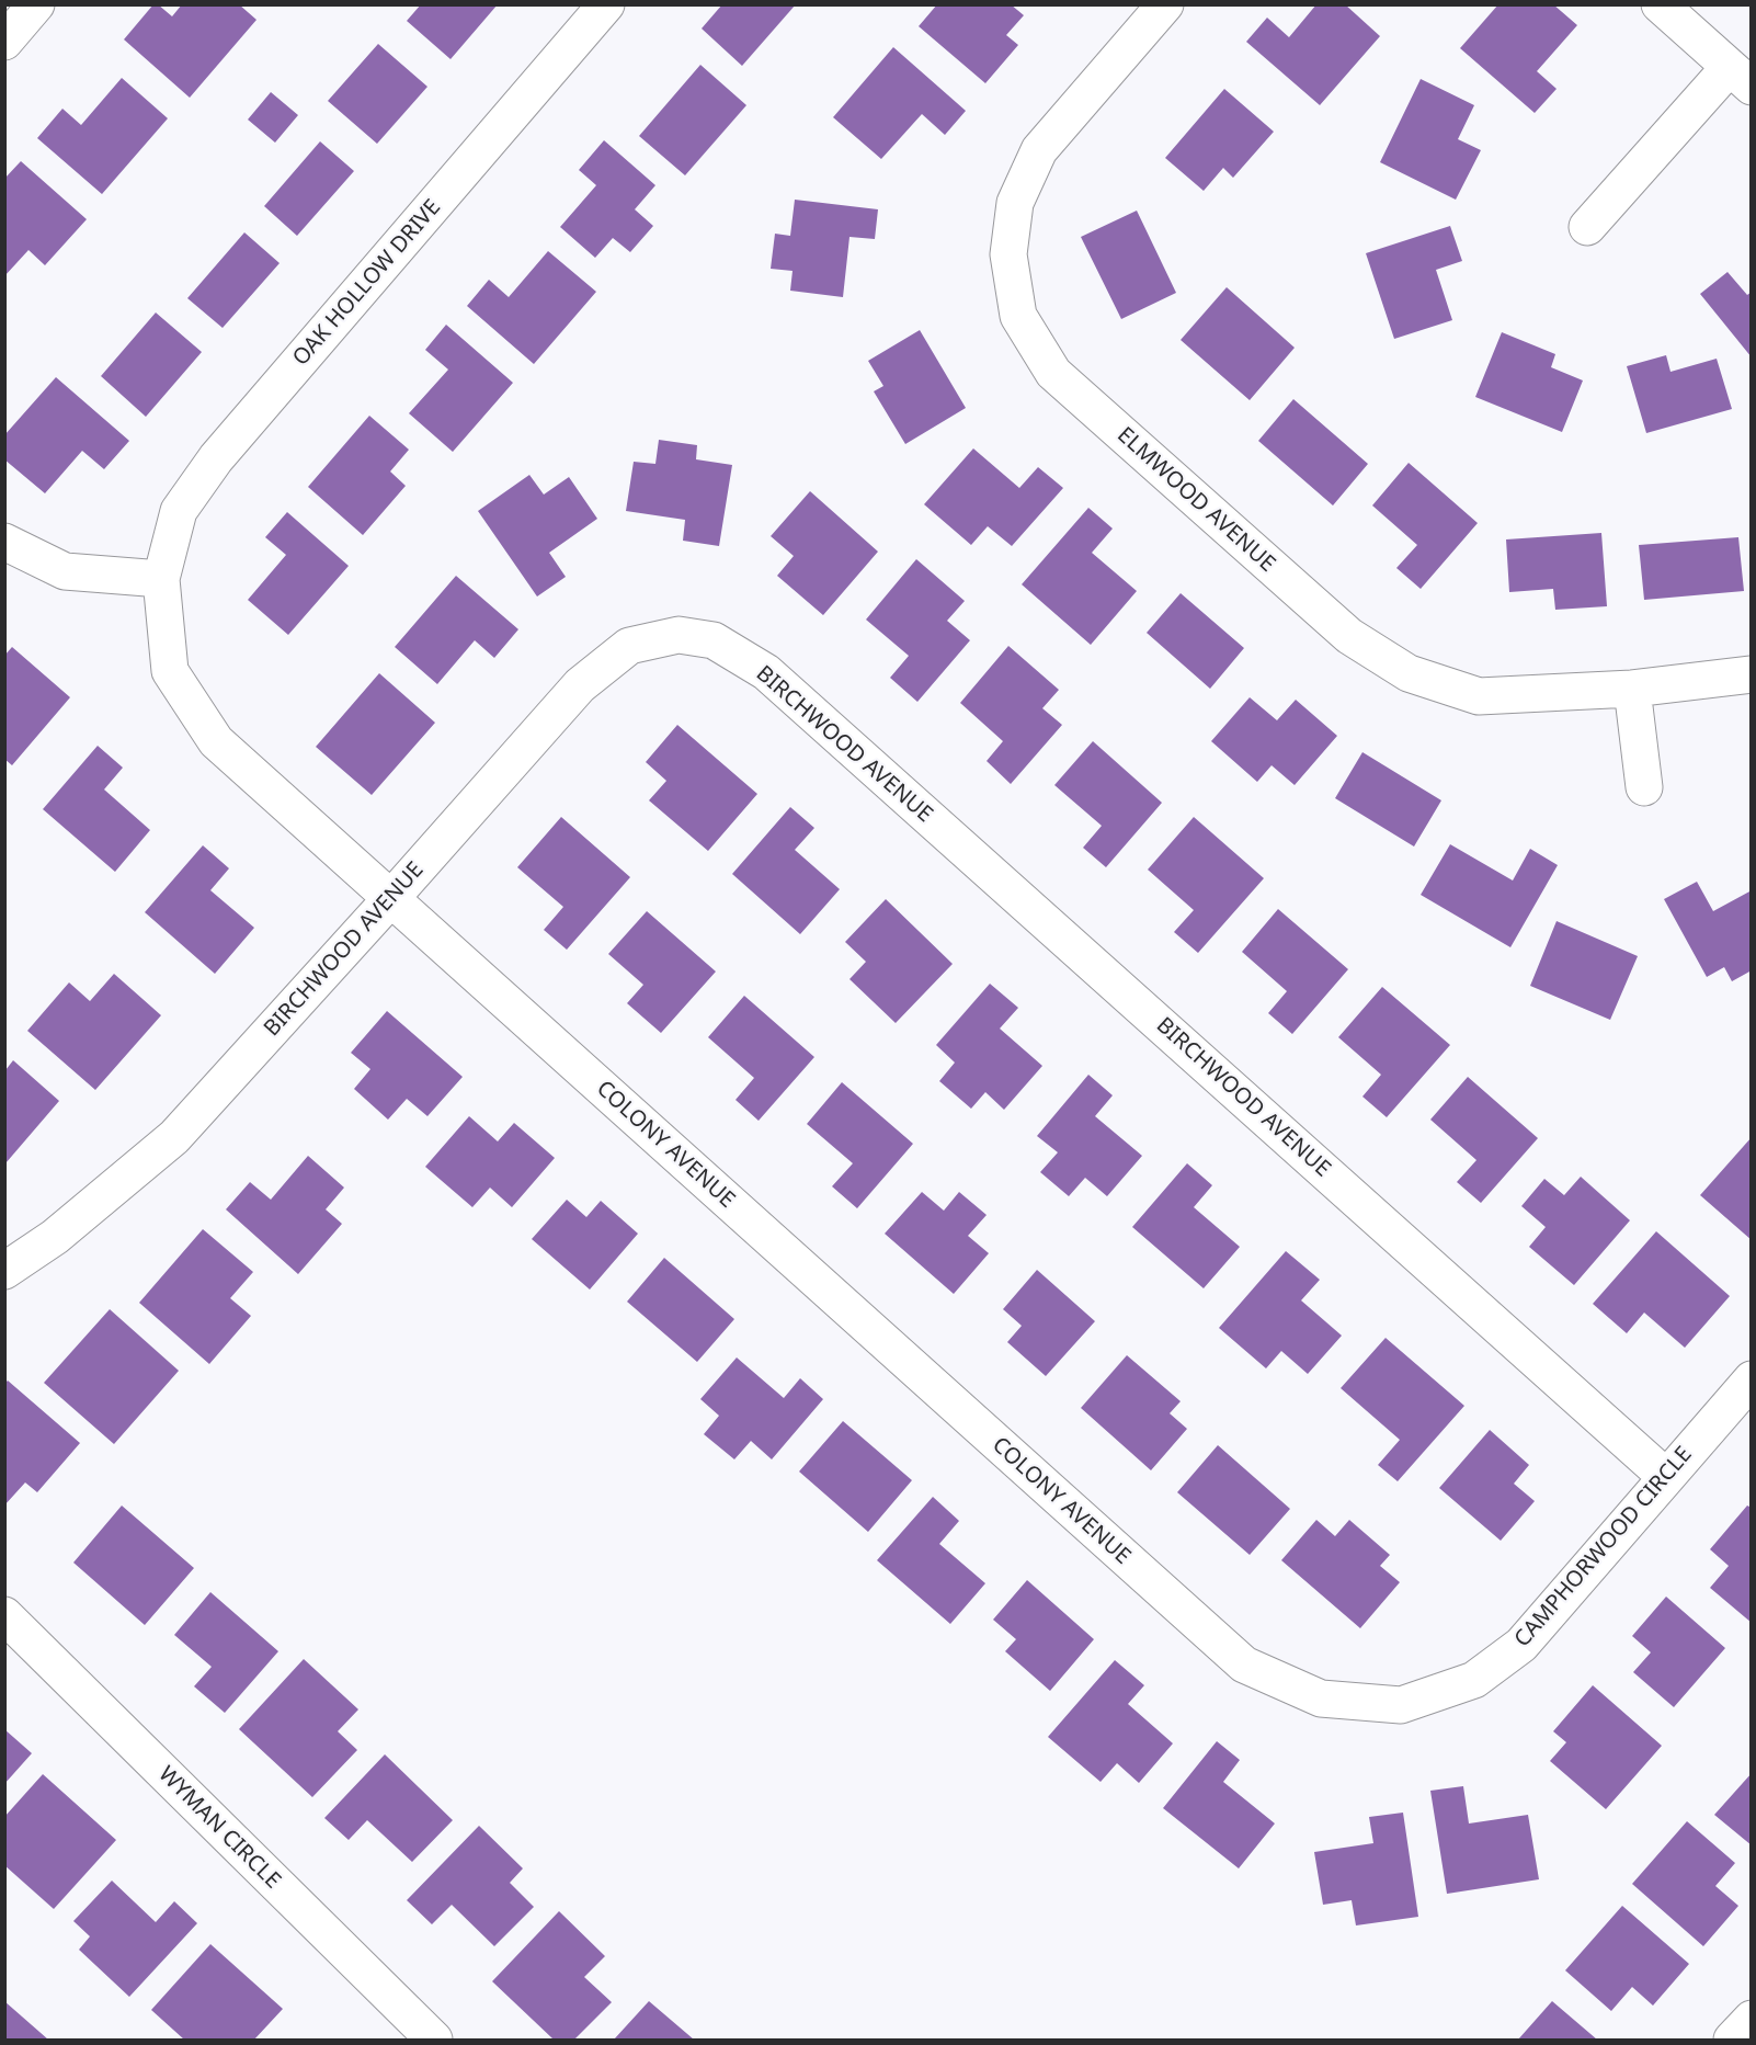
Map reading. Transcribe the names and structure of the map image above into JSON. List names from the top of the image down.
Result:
{
  "streets": {
    "street": [
      "OAK HOLLOW DRIVE",
      "ELMWOOD AVENUE",
      "BIRCHWOOD AVENUE",
      "COLONY AVENUE",
      "CAMPHORWOOD CIRCLE",
      "WYMAN CIRCLE"
    ]
  },
  "crossings": [
    ["OAK HOLLOW DRIVE", "COLONY AVENUE"],
    ["BIRCHWOOD AVENUE", "COLONY AVENUE"],
    ["BIRCHWOOD AVENUE", "CAMPHORWOOD CIRCLE"],
    ["COLONY AVENUE", "CAMPHORWOOD CIRCLE"]
  ]
}
